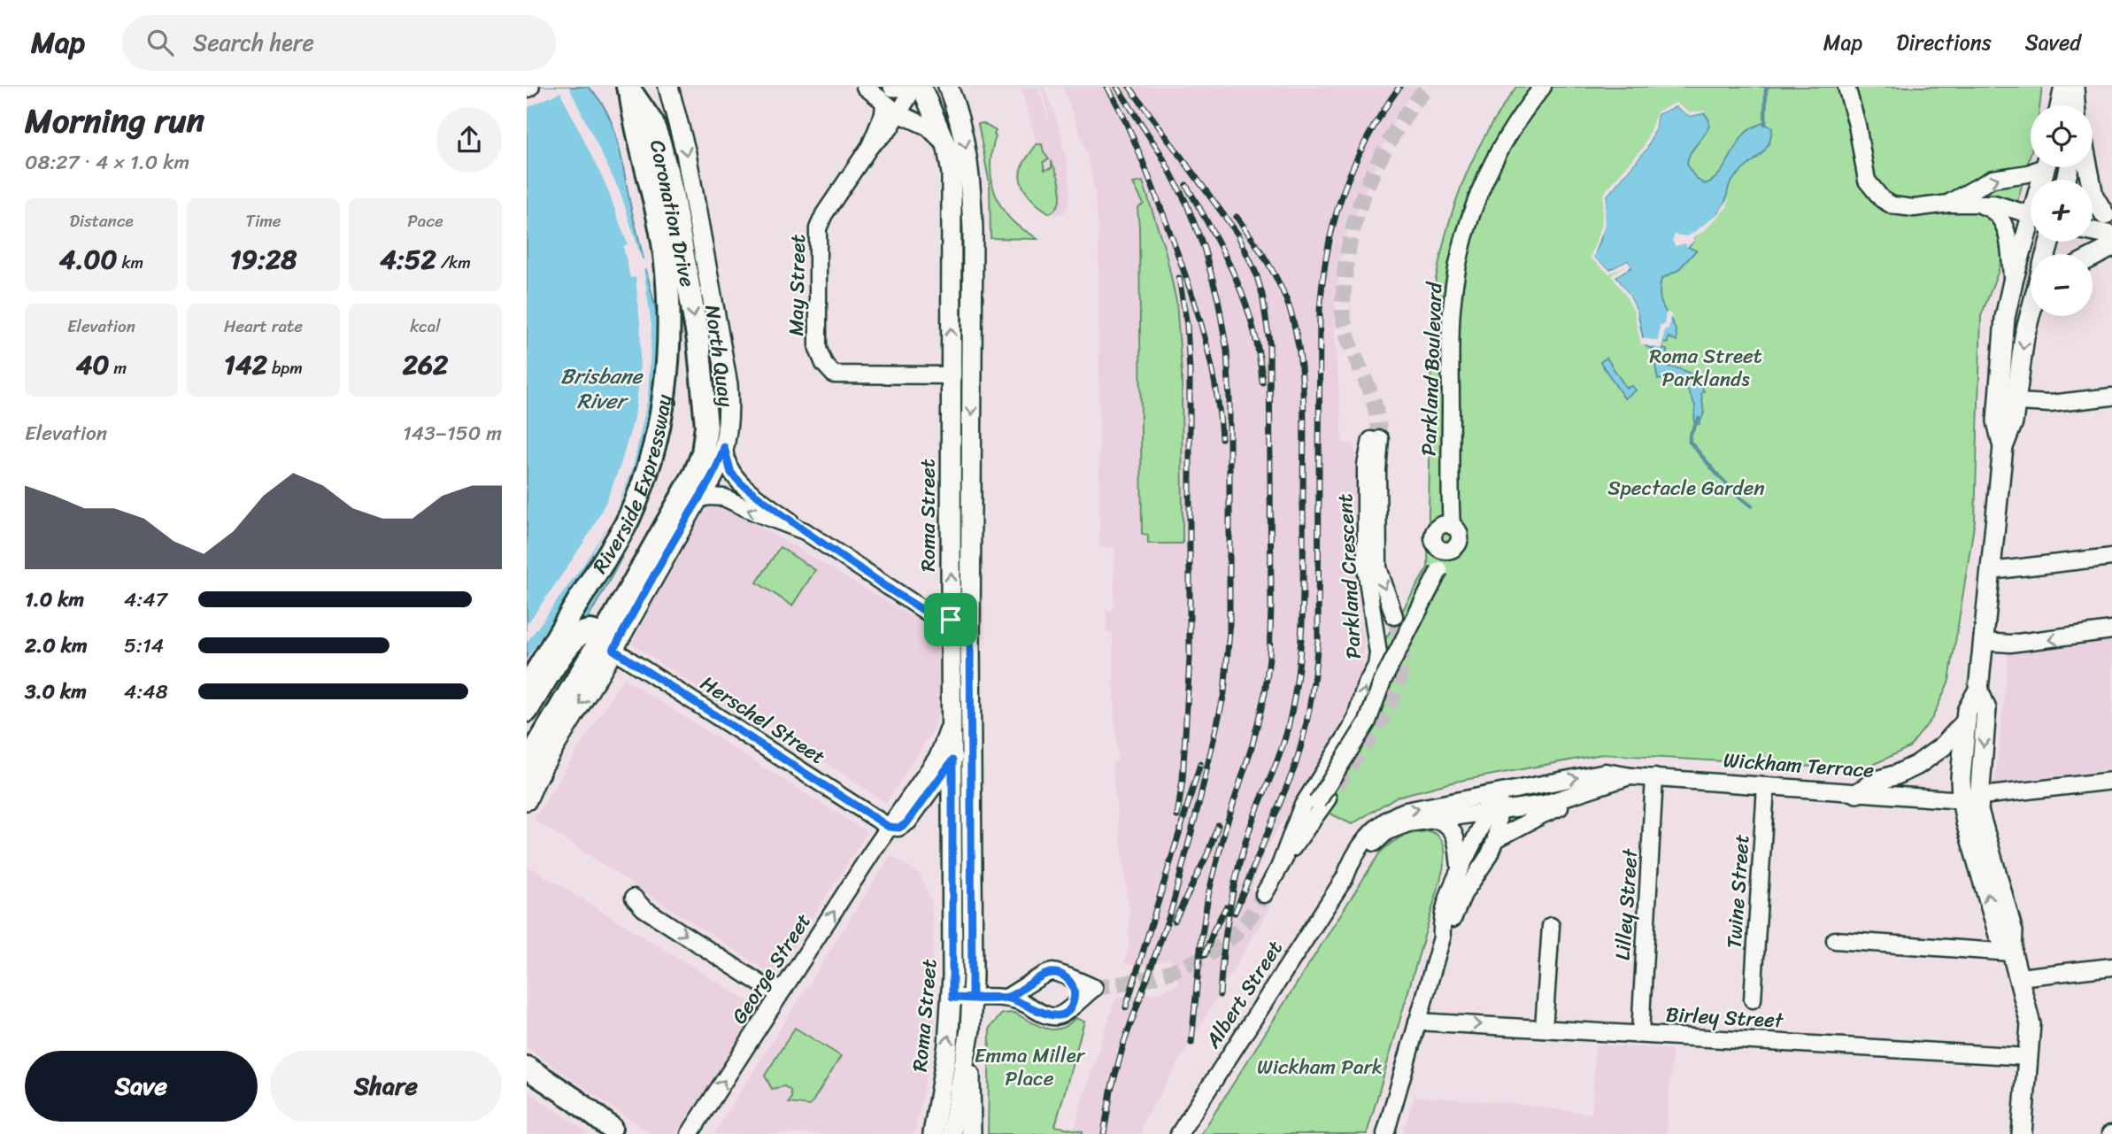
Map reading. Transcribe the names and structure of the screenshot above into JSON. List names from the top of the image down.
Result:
{
  "streets": {
    "highway": ["Coronation Drive", "North Quay", "Riverside Expressway"],
    "main road": ["Roma Street"],
    "street": [
      "May Street",
      "Parkland Boulevard",
      "Parkland Crescent",
      "Herschel Street",
      "Wickham Terrace",
      "Twine Street",
      "Lilley Street",
      "George Street",
      "Albert Street",
      "Birley Street"
    ]
  },
  "crossings": [
    ["Coronation Drive", "North Quay"],
    ["Coronation Drive", "Riverside Expressway"],
    ["May Street", "Roma Street"],
    ["North Quay", "Herschel Street"],
    ["Parkland Boulevard", "Parkland Crescent"],
    ["Roma Street", "George Street"],
    ["Herschel Street", "George Street"],
    ["Wickham Terrace", "Twine Street"],
    ["Wickham Terrace", "Lilley Street"],
    ["Wickham Terrace", "Albert Street"],
    ["Lilley Street", "Birley Street"]
  ],
  "one_way": ["North Quay", "George Street"],
  "water": ["Brisbane River"],
  "parks": [
    "Roma Street Parklands",
    "Spectacle Garden",
    "Emma Miller Place",
    "Wickham Park"
  ],
  "page": {
    "header": "Map",
    "search": "Search here",
    "nav": ["Map", "Directions", "Saved"],
    "heading": ["Morning run", "08:27 · 4 × 1.0 km"],
    "map_buttons": ["+", "−"],
    "stats": [
      ["Distance", "4.00 km"],
      ["Time", "19:28"],
      ["Pace", "4:52 /km"],
      ["Elevation", "40 m"],
      ["Heart rate", "142 bpm"],
      ["kcal", "262"]
    ],
    "chart": ["Elevation", "143–150 m"],
    "list": [
      {
        "name": "1.0 km",
        "note": "4:47"
      },
      {
        "name": "2.0 km",
        "note": "5:14"
      },
      {
        "name": "3.0 km",
        "note": "4:48"
      }
    ],
    "buttons": ["Save", "Share"]
  }
}
